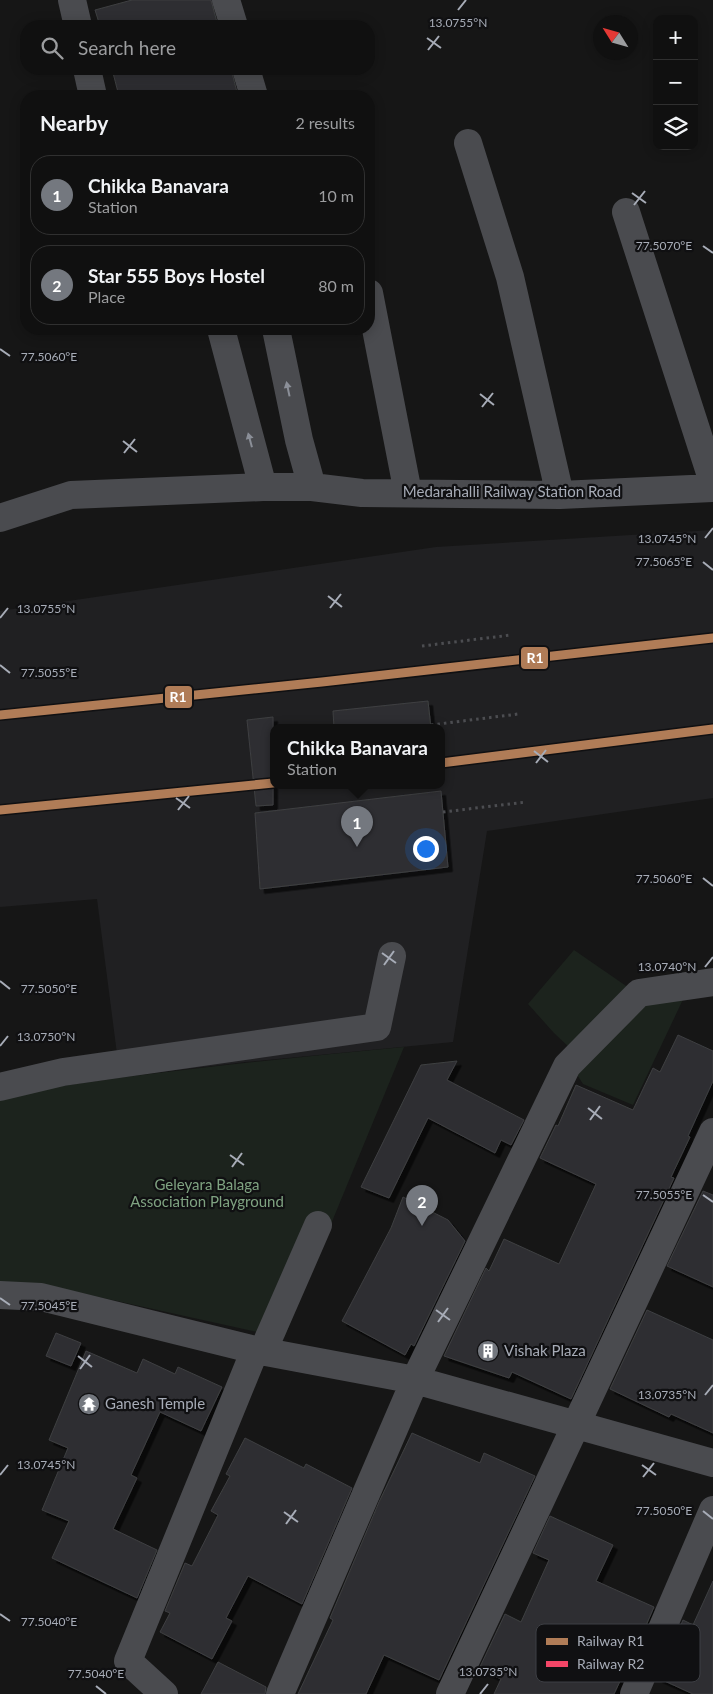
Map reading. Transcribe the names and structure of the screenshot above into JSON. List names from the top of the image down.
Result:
{
  "streets": {
    "street": ["Medarahalli Railway Station Road"]
  },
  "parks": ["Geleyara Balaga Association Playground"],
  "places": {
    "building": ["Vishak Plaza"],
    "temple": ["Ganesh Temple"]
  },
  "lines": ["rail line R1"],
  "legend": ["Railway R1", "Railway R2"],
  "north": "top left",
  "page": {
    "map_buttons": ["+", "−"],
    "search": "Search here",
    "heading": ["Nearby", "2 results"],
    "list": [
      {
        "mark": "1",
        "name": "Chikka Banavara",
        "note": "Station",
        "value": "10 m"
      },
      {
        "mark": "2",
        "name": "Star 555 Boys Hostel",
        "note": "Place",
        "value": "80 m"
      }
    ],
    "popup": ["Chikka Banavara", "Station"],
    "pins": ["1", "2"]
  },
  "coordinates": [
    "13.0755°N",
    "77.5070°E",
    "77.5060°E",
    "13.0745°N",
    "77.5065°E",
    "77.5055°E",
    "13.0740°N",
    "77.5050°E",
    "13.0750°N",
    "77.5045°E",
    "13.0735°N",
    "77.5040°E"
  ]
}
